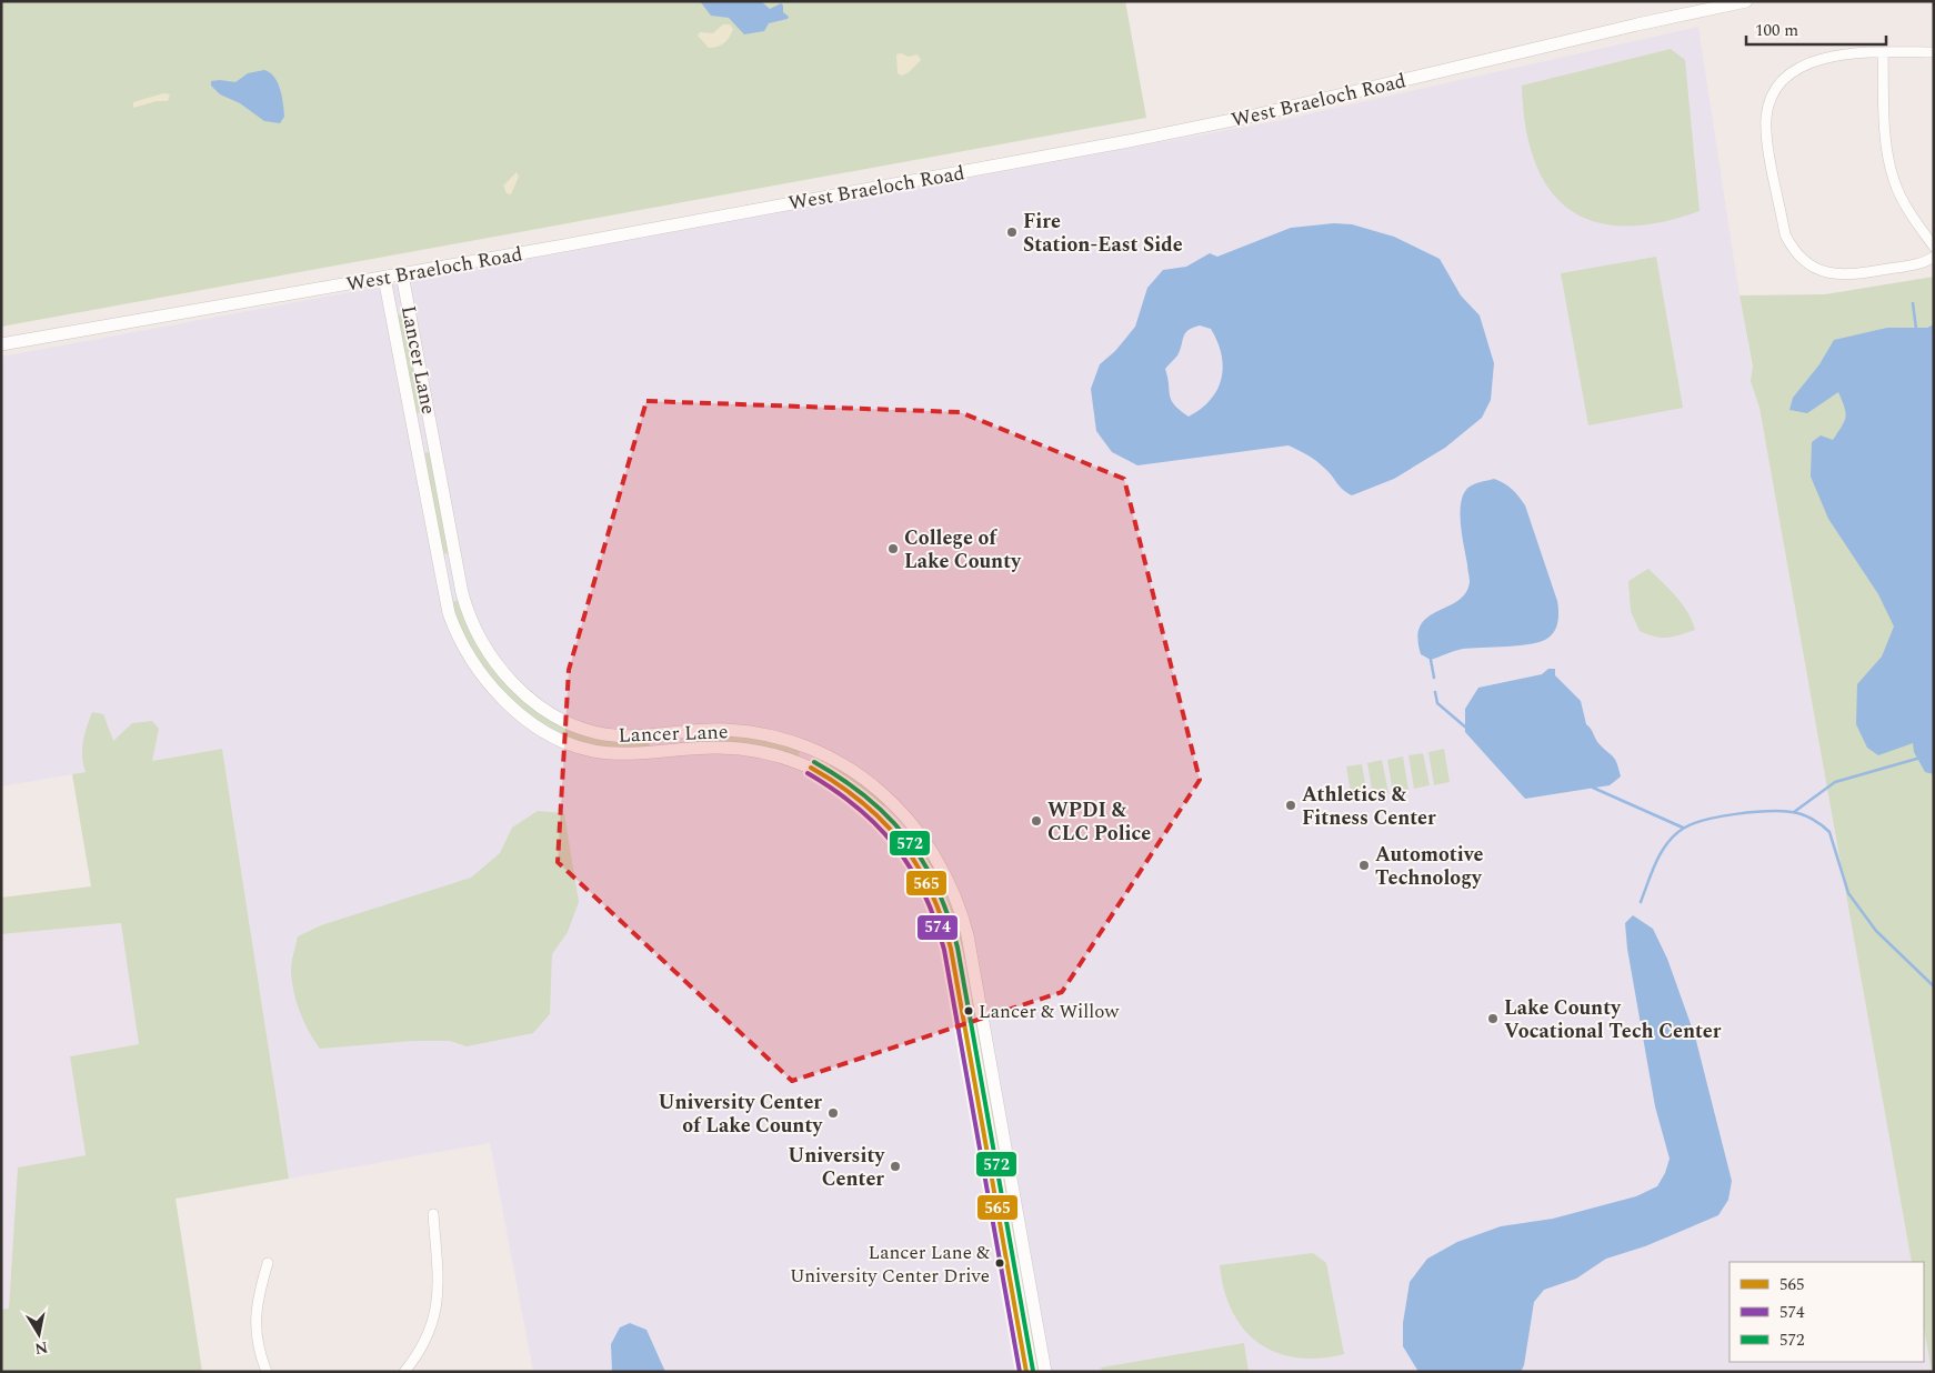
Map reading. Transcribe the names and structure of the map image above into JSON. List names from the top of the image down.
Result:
{
  "streets": {
    "street": ["West Braeloch Road", "Lancer Lane"]
  },
  "crossings": [
    ["West Braeloch Road", "Lancer Lane"]
  ],
  "places": [
    "Fire Station-East Side",
    "College of Lake County",
    "Athletics & Fitness Center",
    "WPDI & CLC Police",
    "Automotive Technology",
    "Lancer & Willow",
    "Lake County Vocational Tech Center",
    "University Center of Lake County",
    "University Center",
    "Lancer Lane & University Center Drive"
  ],
  "lines": ["transit line 572", "transit line 565", "transit line 574"],
  "legend": ["565", "574", "572"],
  "scale_bar": "100 m",
  "north": "bottom"
}
